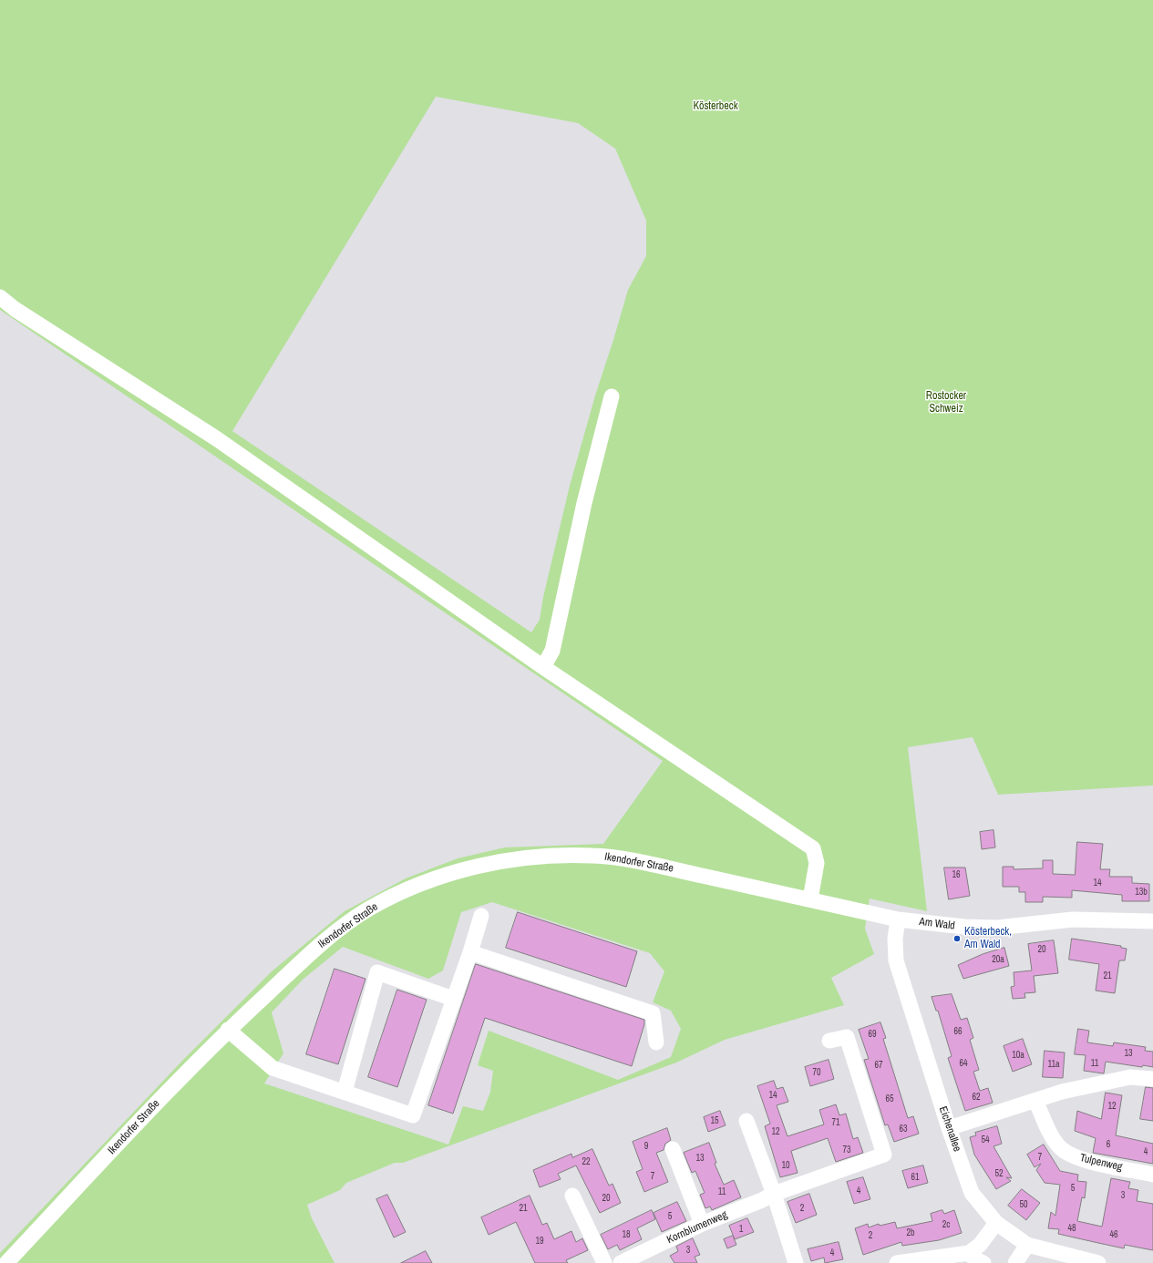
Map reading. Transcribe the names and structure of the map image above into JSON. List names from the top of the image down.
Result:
{
  "streets": {
    "street": [
      "Ikendorfer Straße",
      "Am Wald",
      "Eichenallee",
      "Tulpenweg",
      "Kornblumenweg"
    ]
  },
  "crossings": [
    ["Ikendorfer Straße", "Am Wald"],
    ["Am Wald", "Eichenallee"]
  ],
  "parks": ["Kösterbeck", "Rostocker Schweiz"],
  "places": ["Kösterbeck, Am Wald"],
  "house_numbers": [
    "16",
    "14",
    "13b",
    "20",
    "20a",
    "21",
    "66",
    "69",
    "13",
    "10a",
    "64",
    "11",
    "11a",
    "67",
    "70",
    "14",
    "62",
    "65",
    "12",
    "15",
    "71",
    "63",
    "12",
    "54",
    "6",
    "9",
    "73",
    "4",
    "7",
    "13",
    "22",
    "10",
    "52",
    "7",
    "61",
    "5",
    "4",
    "11",
    "3",
    "20",
    "50",
    "21",
    "2",
    "5",
    "2c",
    "48",
    "1",
    "2b",
    "18",
    "46",
    "2",
    "19",
    "3",
    "4"
  ]
}
